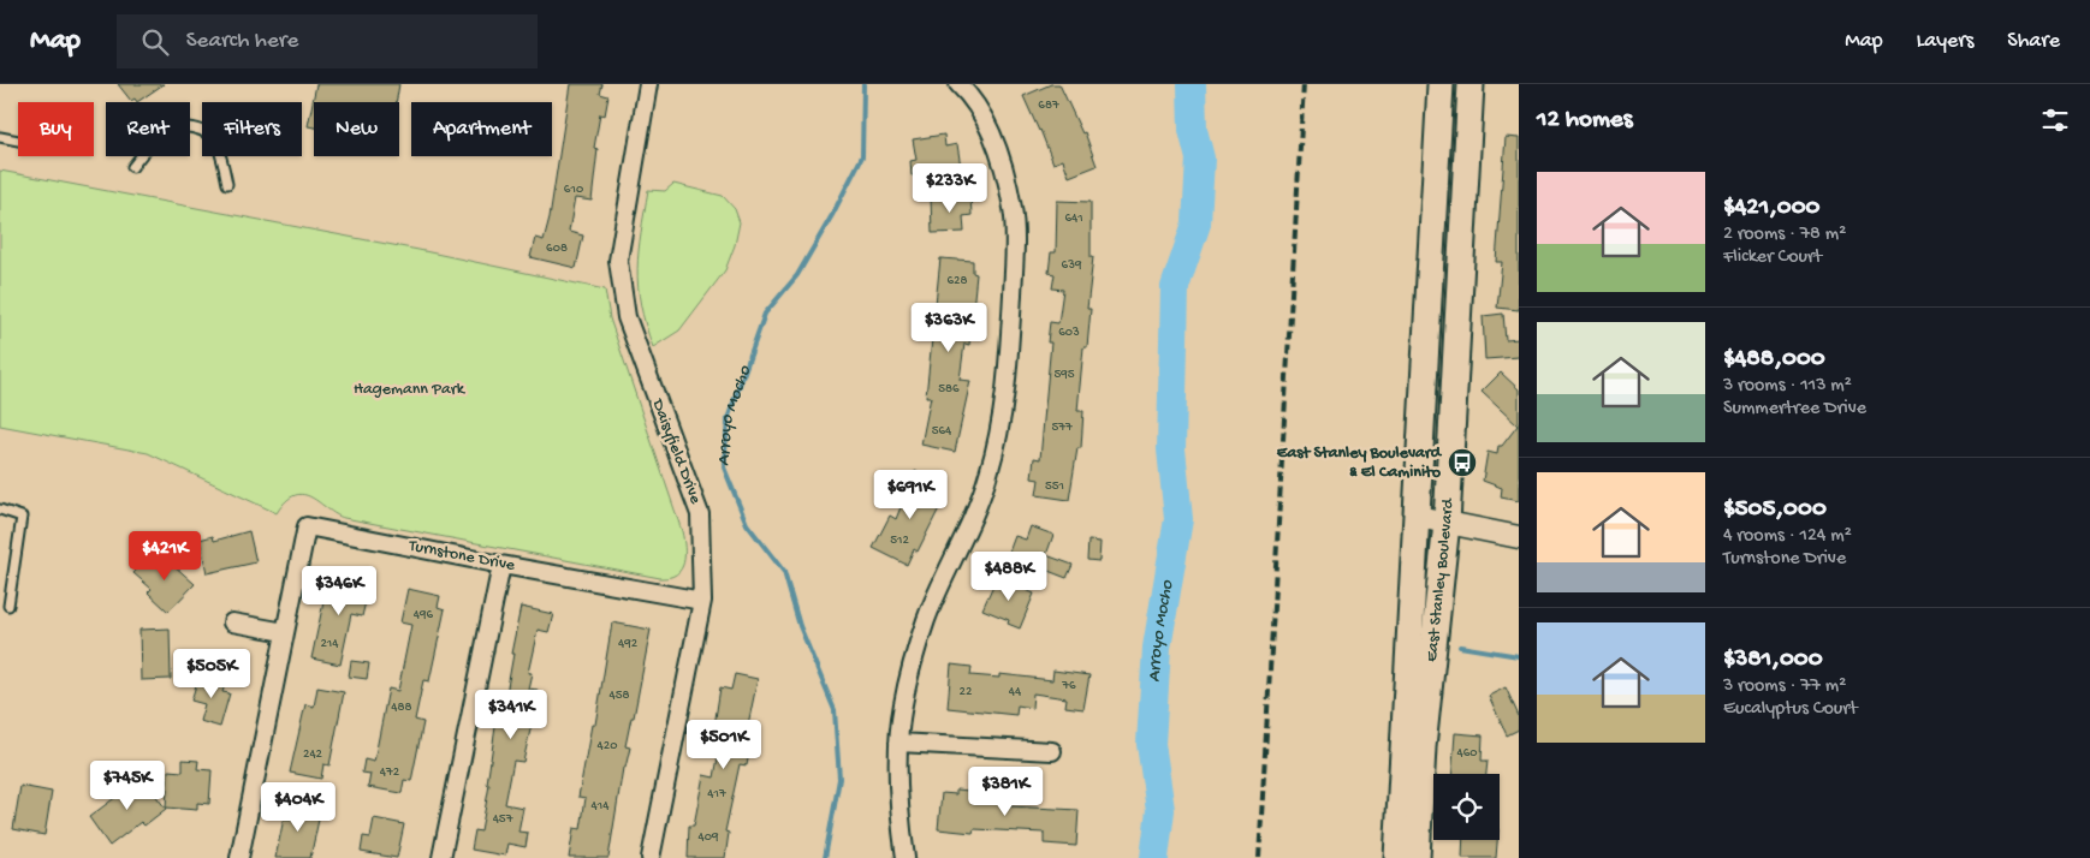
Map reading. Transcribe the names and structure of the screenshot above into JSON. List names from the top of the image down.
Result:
{
  "streets": {
    "main road": ["East Stanley Boulevard"],
    "street": ["Daisyfield Drive", "Turnstone Drive"]
  },
  "crossings": [
    ["Daisyfield Drive", "Turnstone Drive"]
  ],
  "water": ["Arroyo Mocho"],
  "parks": ["Hagemann Park"],
  "places": {
    "bus stop": ["East Stanley Boulevard & El Caminito"]
  },
  "house_numbers": [
    "687",
    "610",
    "641",
    "608",
    "639",
    "628",
    "603",
    "595",
    "586",
    "577",
    "564",
    "551",
    "512",
    "496",
    "214",
    "492",
    "76",
    "22",
    "44",
    "458",
    "488",
    "420",
    "460",
    "242",
    "472",
    "417",
    "414",
    "457",
    "409"
  ],
  "page": {
    "header": "Map",
    "search": "Search here",
    "nav": ["Map", "Layers", "Share"],
    "heading": "12 homes",
    "chip": [
      "Buy",
      "Rent",
      "Filters",
      "New",
      "Apartment"
    ],
    "list": [
      {
        "name": "$421,000",
        "note": "2 rooms · 78 m² · Flicker Court"
      },
      {
        "name": "$488,000",
        "note": "3 rooms · 113 m² · Summertree Drive"
      },
      {
        "name": "$505,000",
        "note": "4 rooms · 124 m² · Turnstone Drive"
      },
      {
        "name": "$381,000",
        "note": "3 rooms · 77 m² · Eucalyptus Court"
      }
    ],
    "price": [
      "$233K",
      "$363K",
      "$691K",
      "$421K",
      "$488K",
      "$346K",
      "$505K",
      "$341K",
      "$501K",
      "$745K",
      "$381K",
      "$404K"
    ]
  }
}
